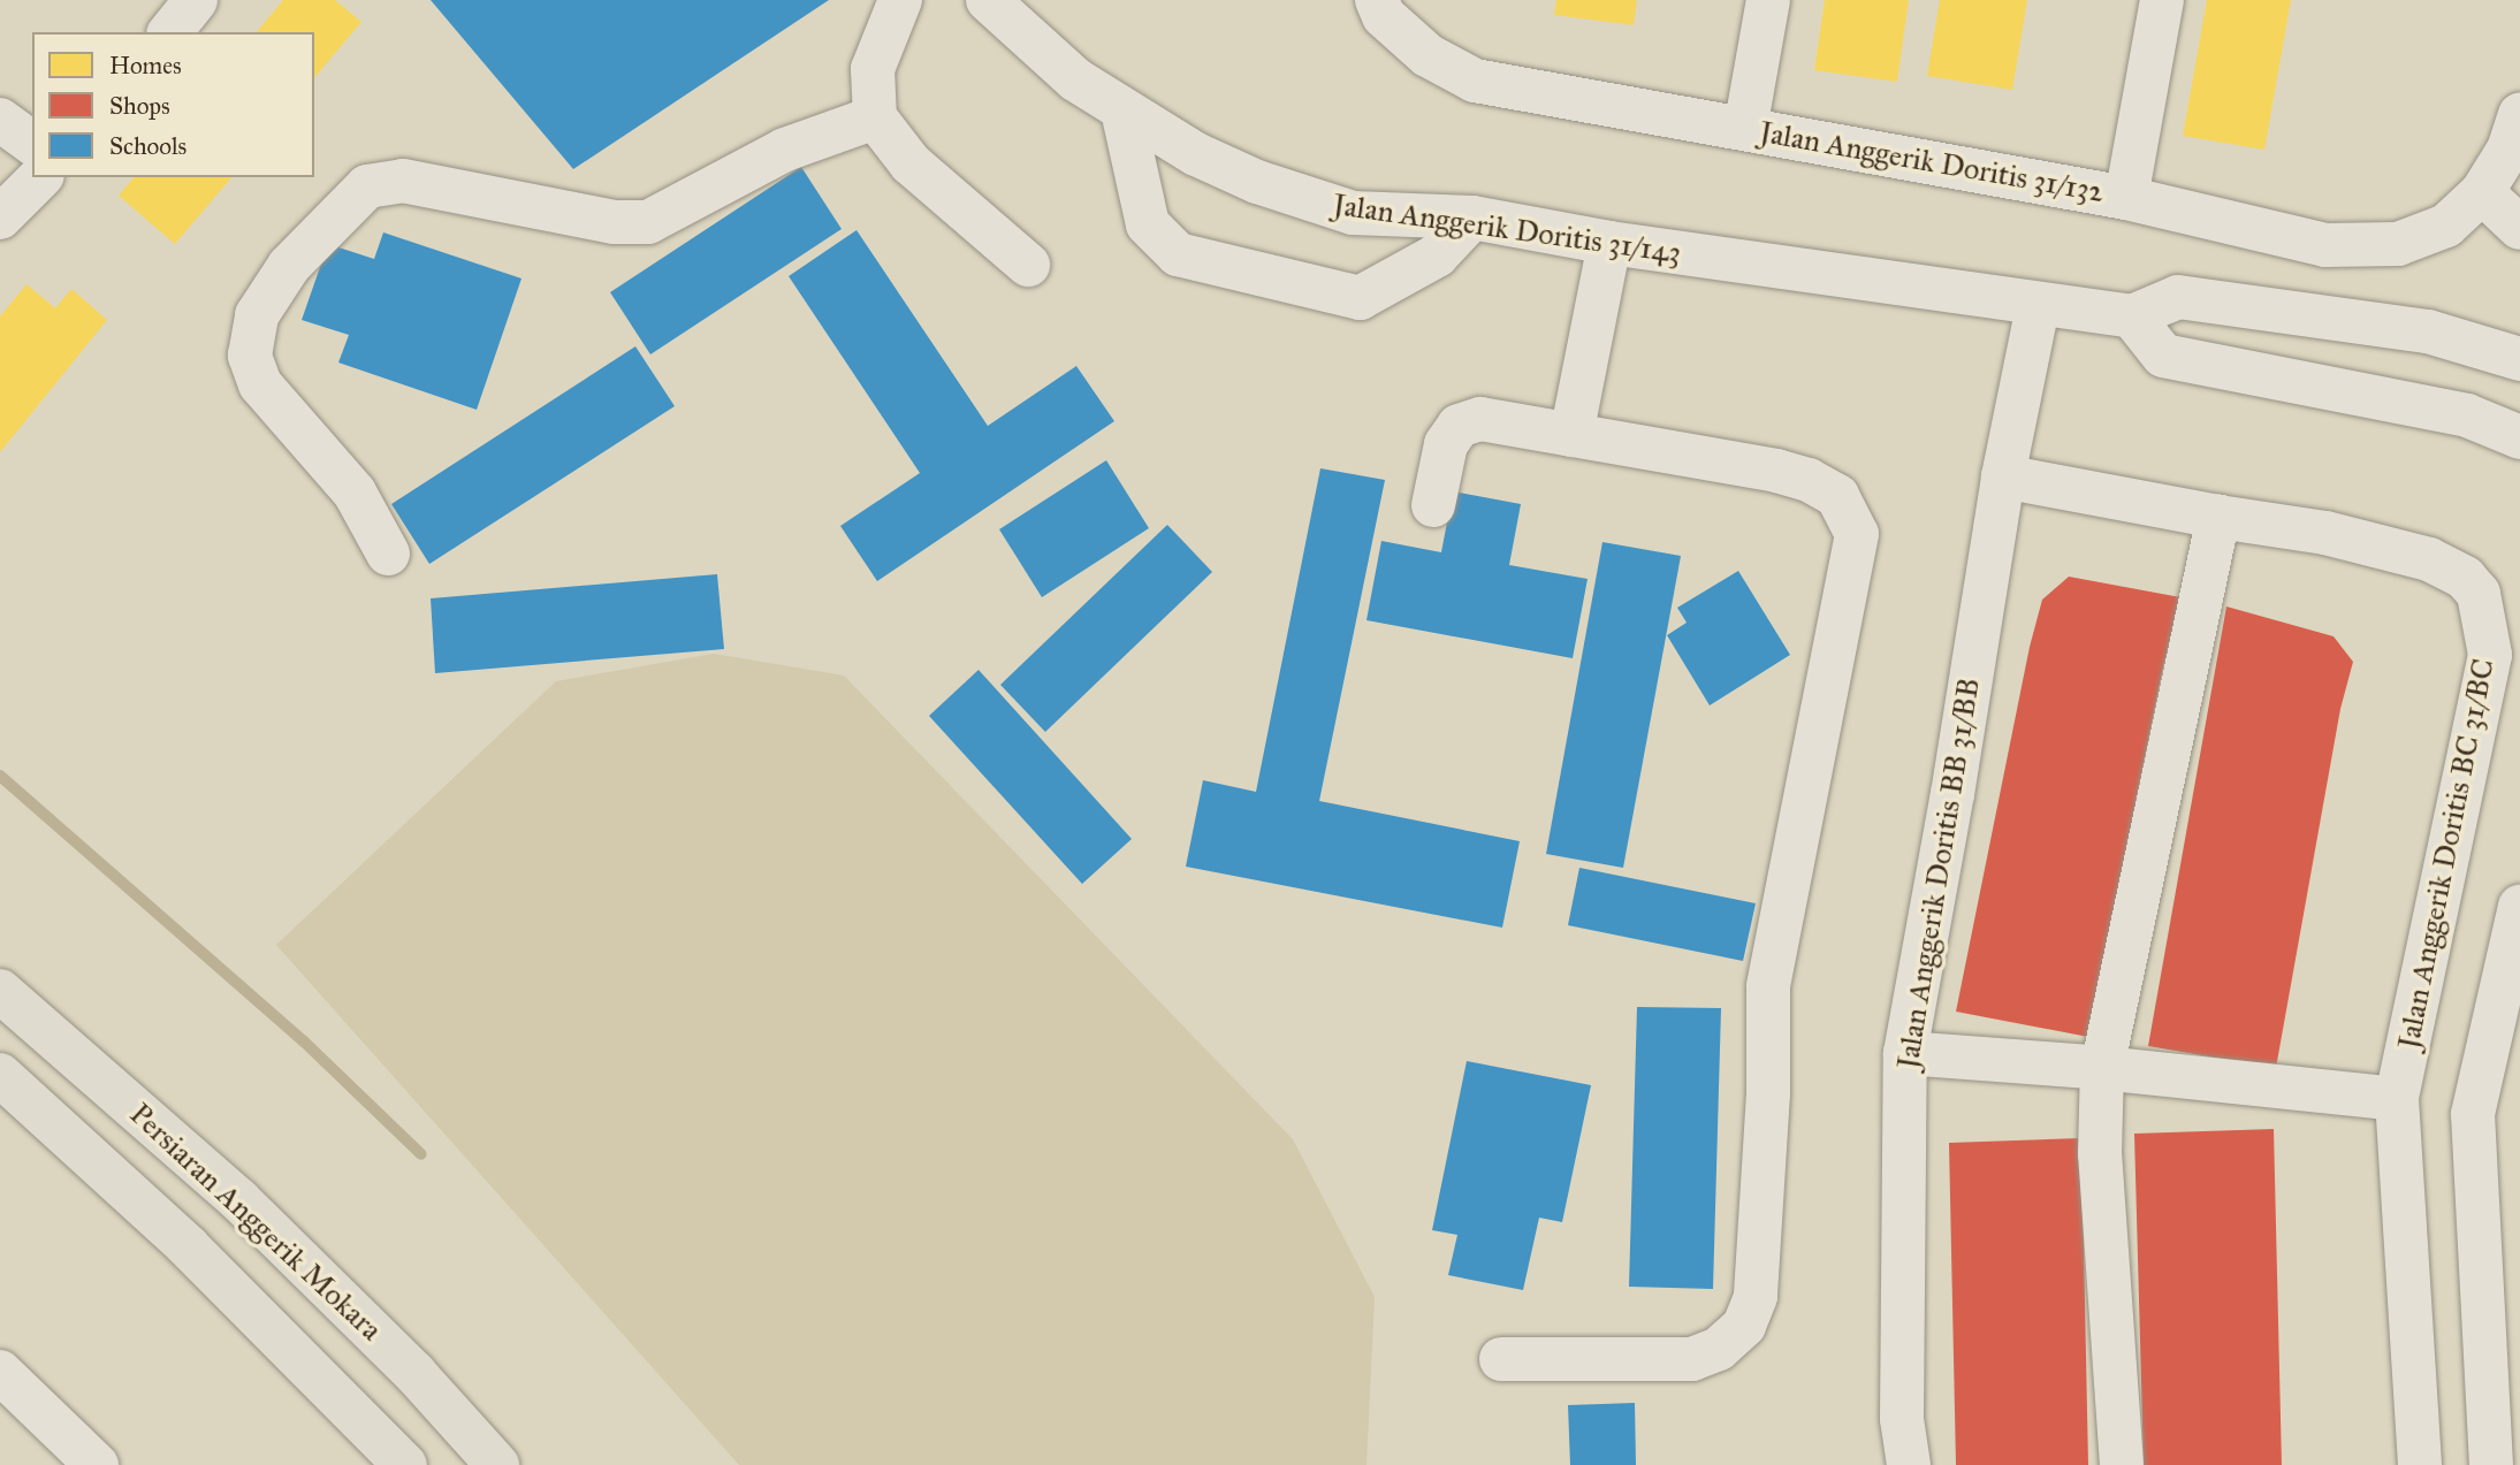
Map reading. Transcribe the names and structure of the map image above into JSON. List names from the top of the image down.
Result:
{
  "streets": {
    "main road": ["Persiaran Anggerik Mokara"],
    "street": [
      "Jalan Anggerik Doritis 31/132",
      "Jalan Anggerik Doritis 31/143",
      "Jalan Anggerik Doritis BC 31/BC",
      "Jalan Anggerik Doritis BB 31/BB"
    ]
  },
  "crossings": [
    ["Jalan Anggerik Doritis 31/143", "Jalan Anggerik Doritis BB 31/BB"],
    ["Jalan Anggerik Doritis BC 31/BC", "Jalan Anggerik Doritis BB 31/BB"]
  ],
  "legend": ["Homes", "Shops", "Schools"]
}
